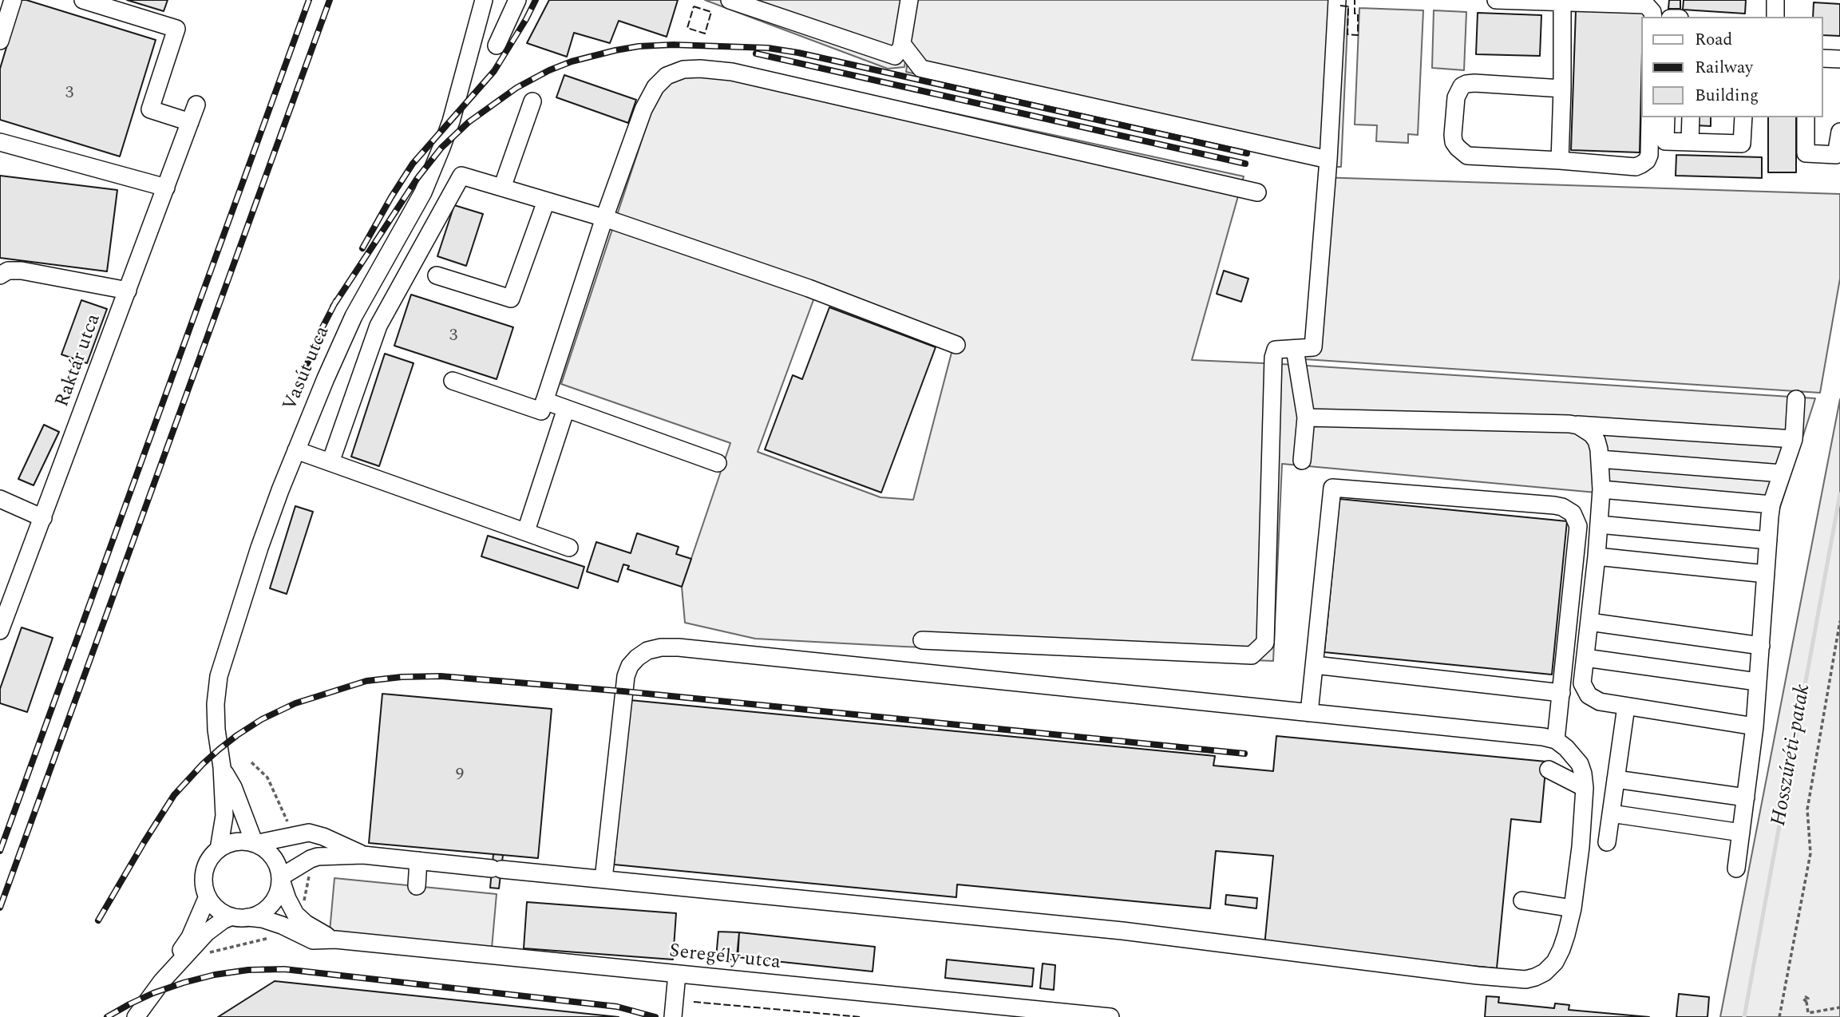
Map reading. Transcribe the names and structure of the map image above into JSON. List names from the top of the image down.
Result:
{
  "streets": {
    "street": ["Raktár utca", "Vasút utca", "Seregély utca"]
  },
  "crossings": [
    ["Vasút utca", "Seregély utca"]
  ],
  "water": ["Hosszúréti-patak"],
  "house_numbers": ["3", "3", "9"],
  "legend": ["Road", "Railway", "Building"]
}
